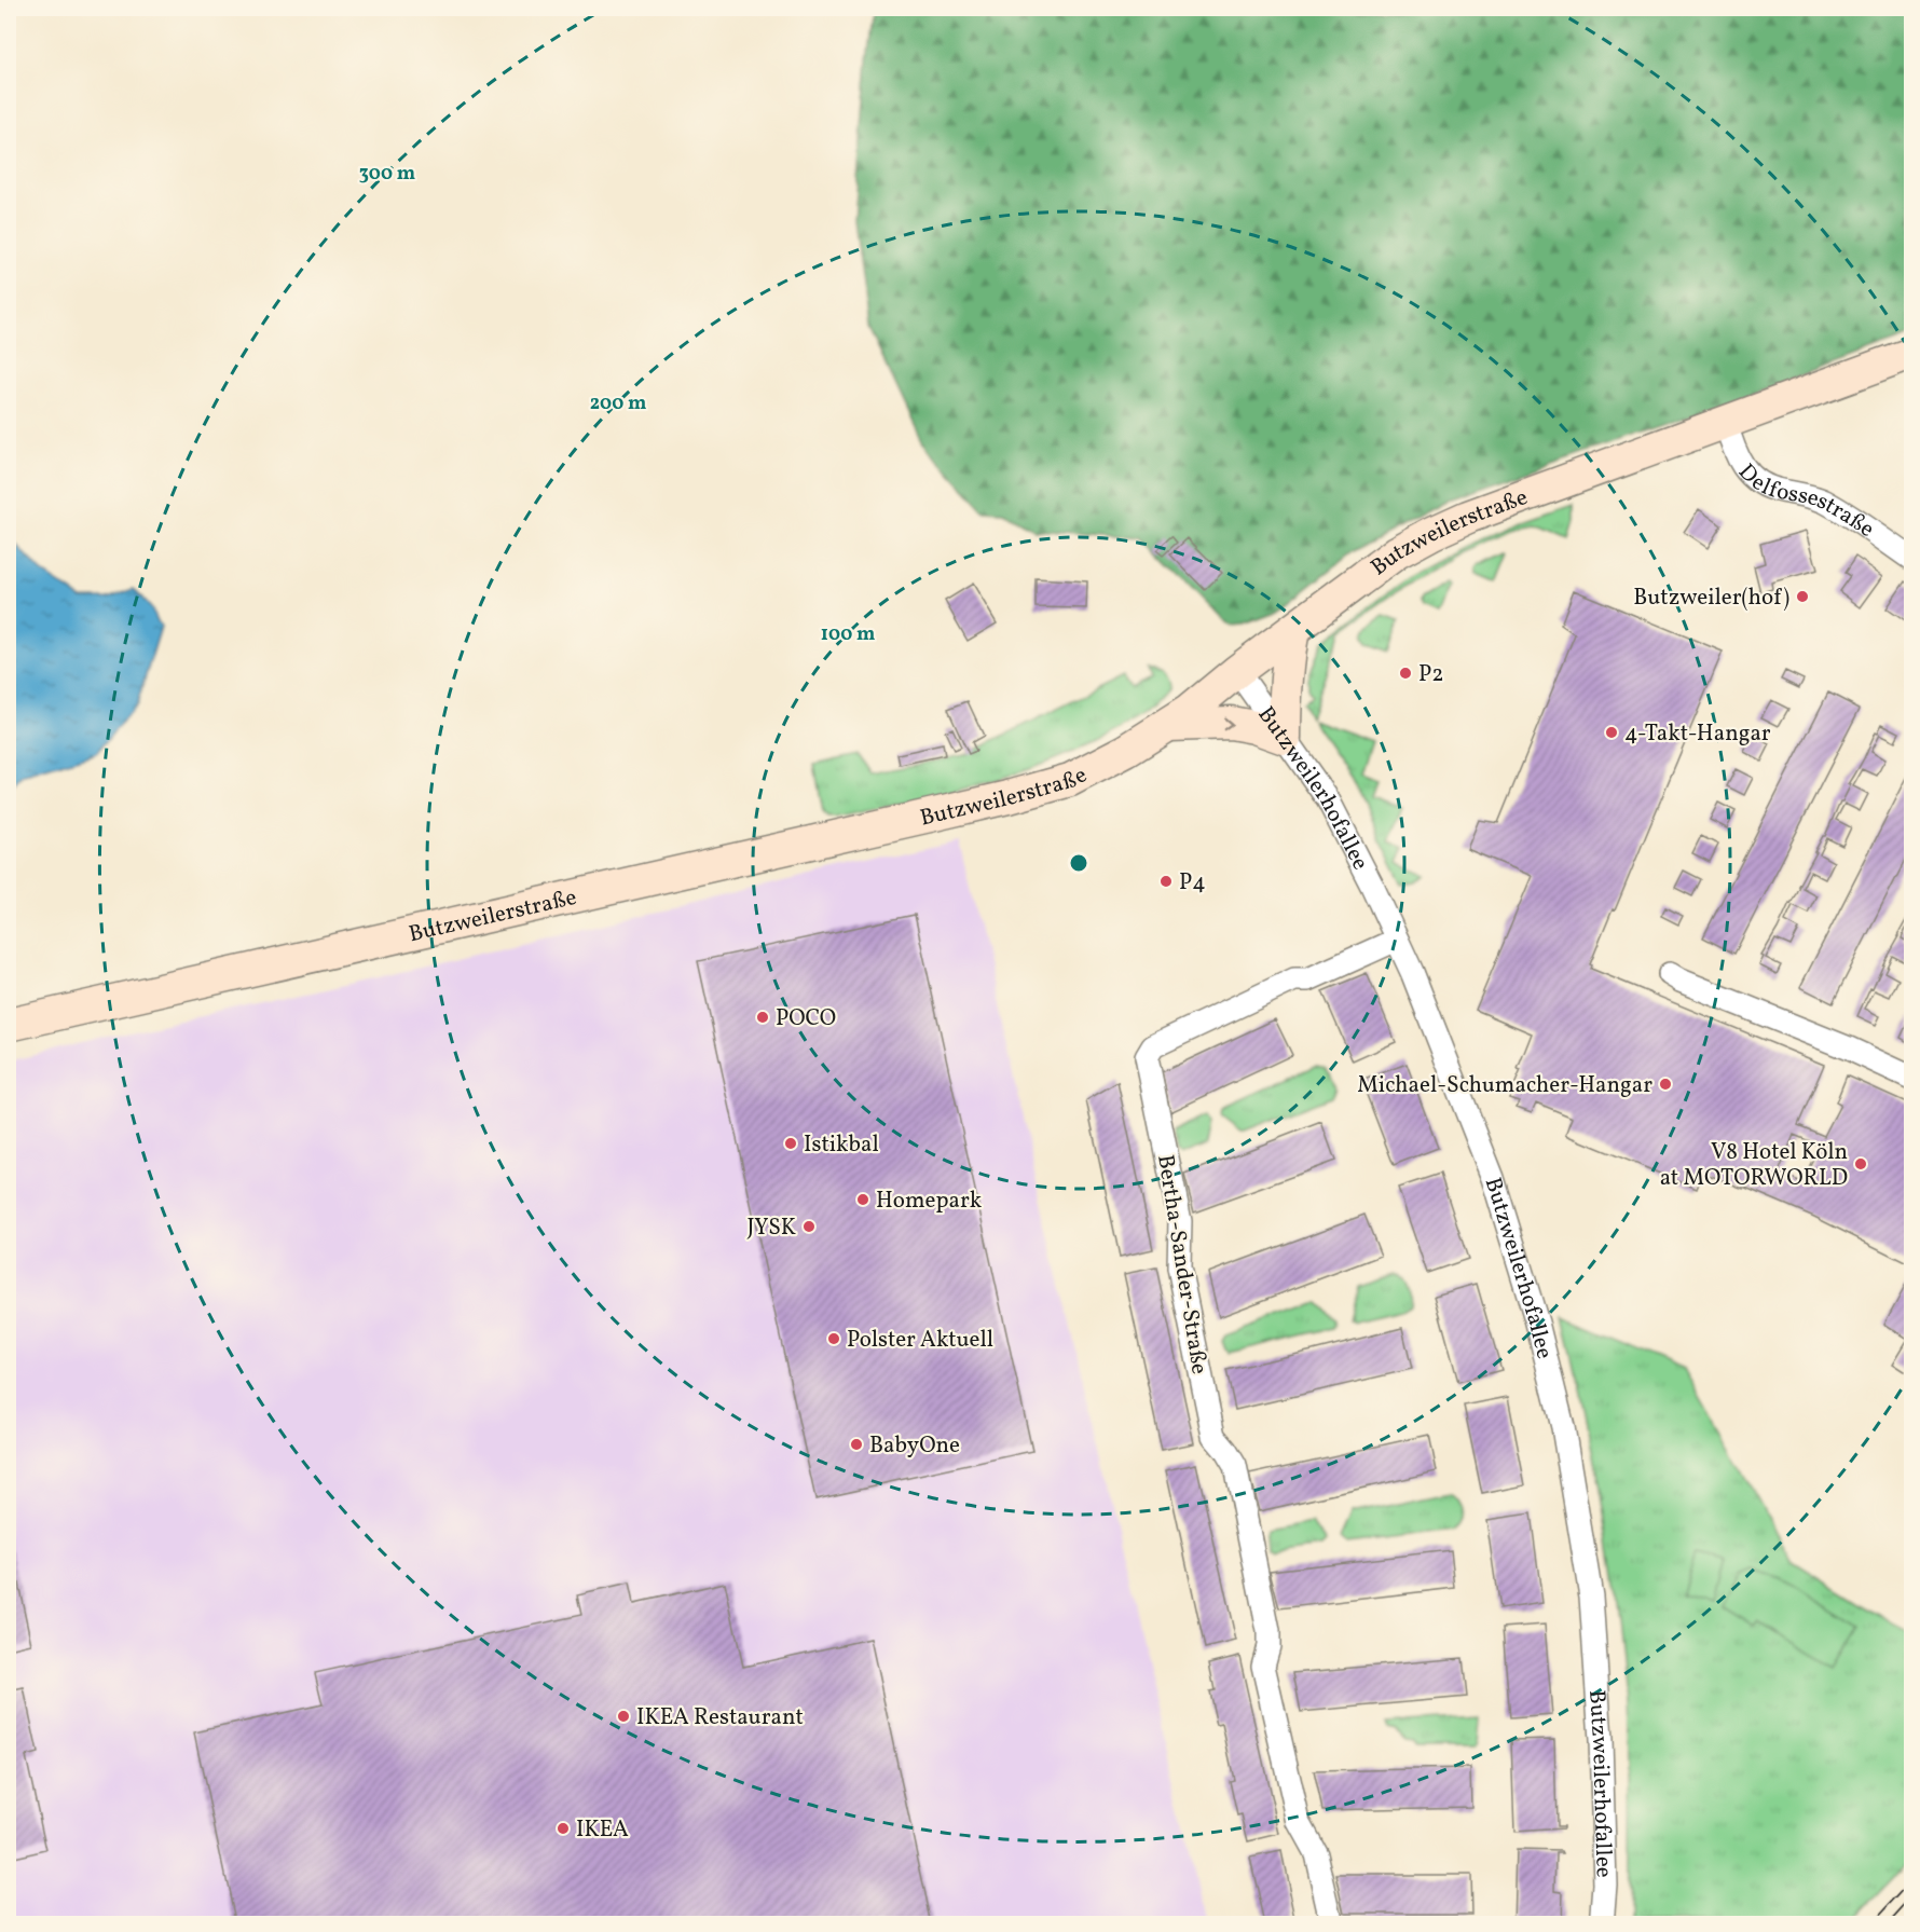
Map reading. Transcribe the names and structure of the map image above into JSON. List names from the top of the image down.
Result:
{
  "streets": {
    "street": [
      "Delfossestraße",
      "Butzweilerstraße",
      "Butzweilerhofallee",
      "Bertha-Sander-Straße"
    ]
  },
  "crossings": [
    ["Delfossestraße", "Butzweilerstraße"],
    ["Butzweilerstraße", "Butzweilerhofallee"],
    ["Butzweilerhofallee", "Bertha-Sander-Straße"]
  ],
  "places": [
    "Butzweiler(hof)",
    "P2",
    "4-Takt-Hangar",
    "P4",
    "POCO",
    "Michael-Schumacher-Hangar",
    "Istikbal",
    "V8 Hotel Köln at MOTORWORLD",
    "Homepark",
    "JYSK",
    "Polster Aktuell",
    "BabyOne",
    "IKEA Restaurant",
    "IKEA"
  ],
  "rings": ["300 m", "200 m", "100 m"]
}
